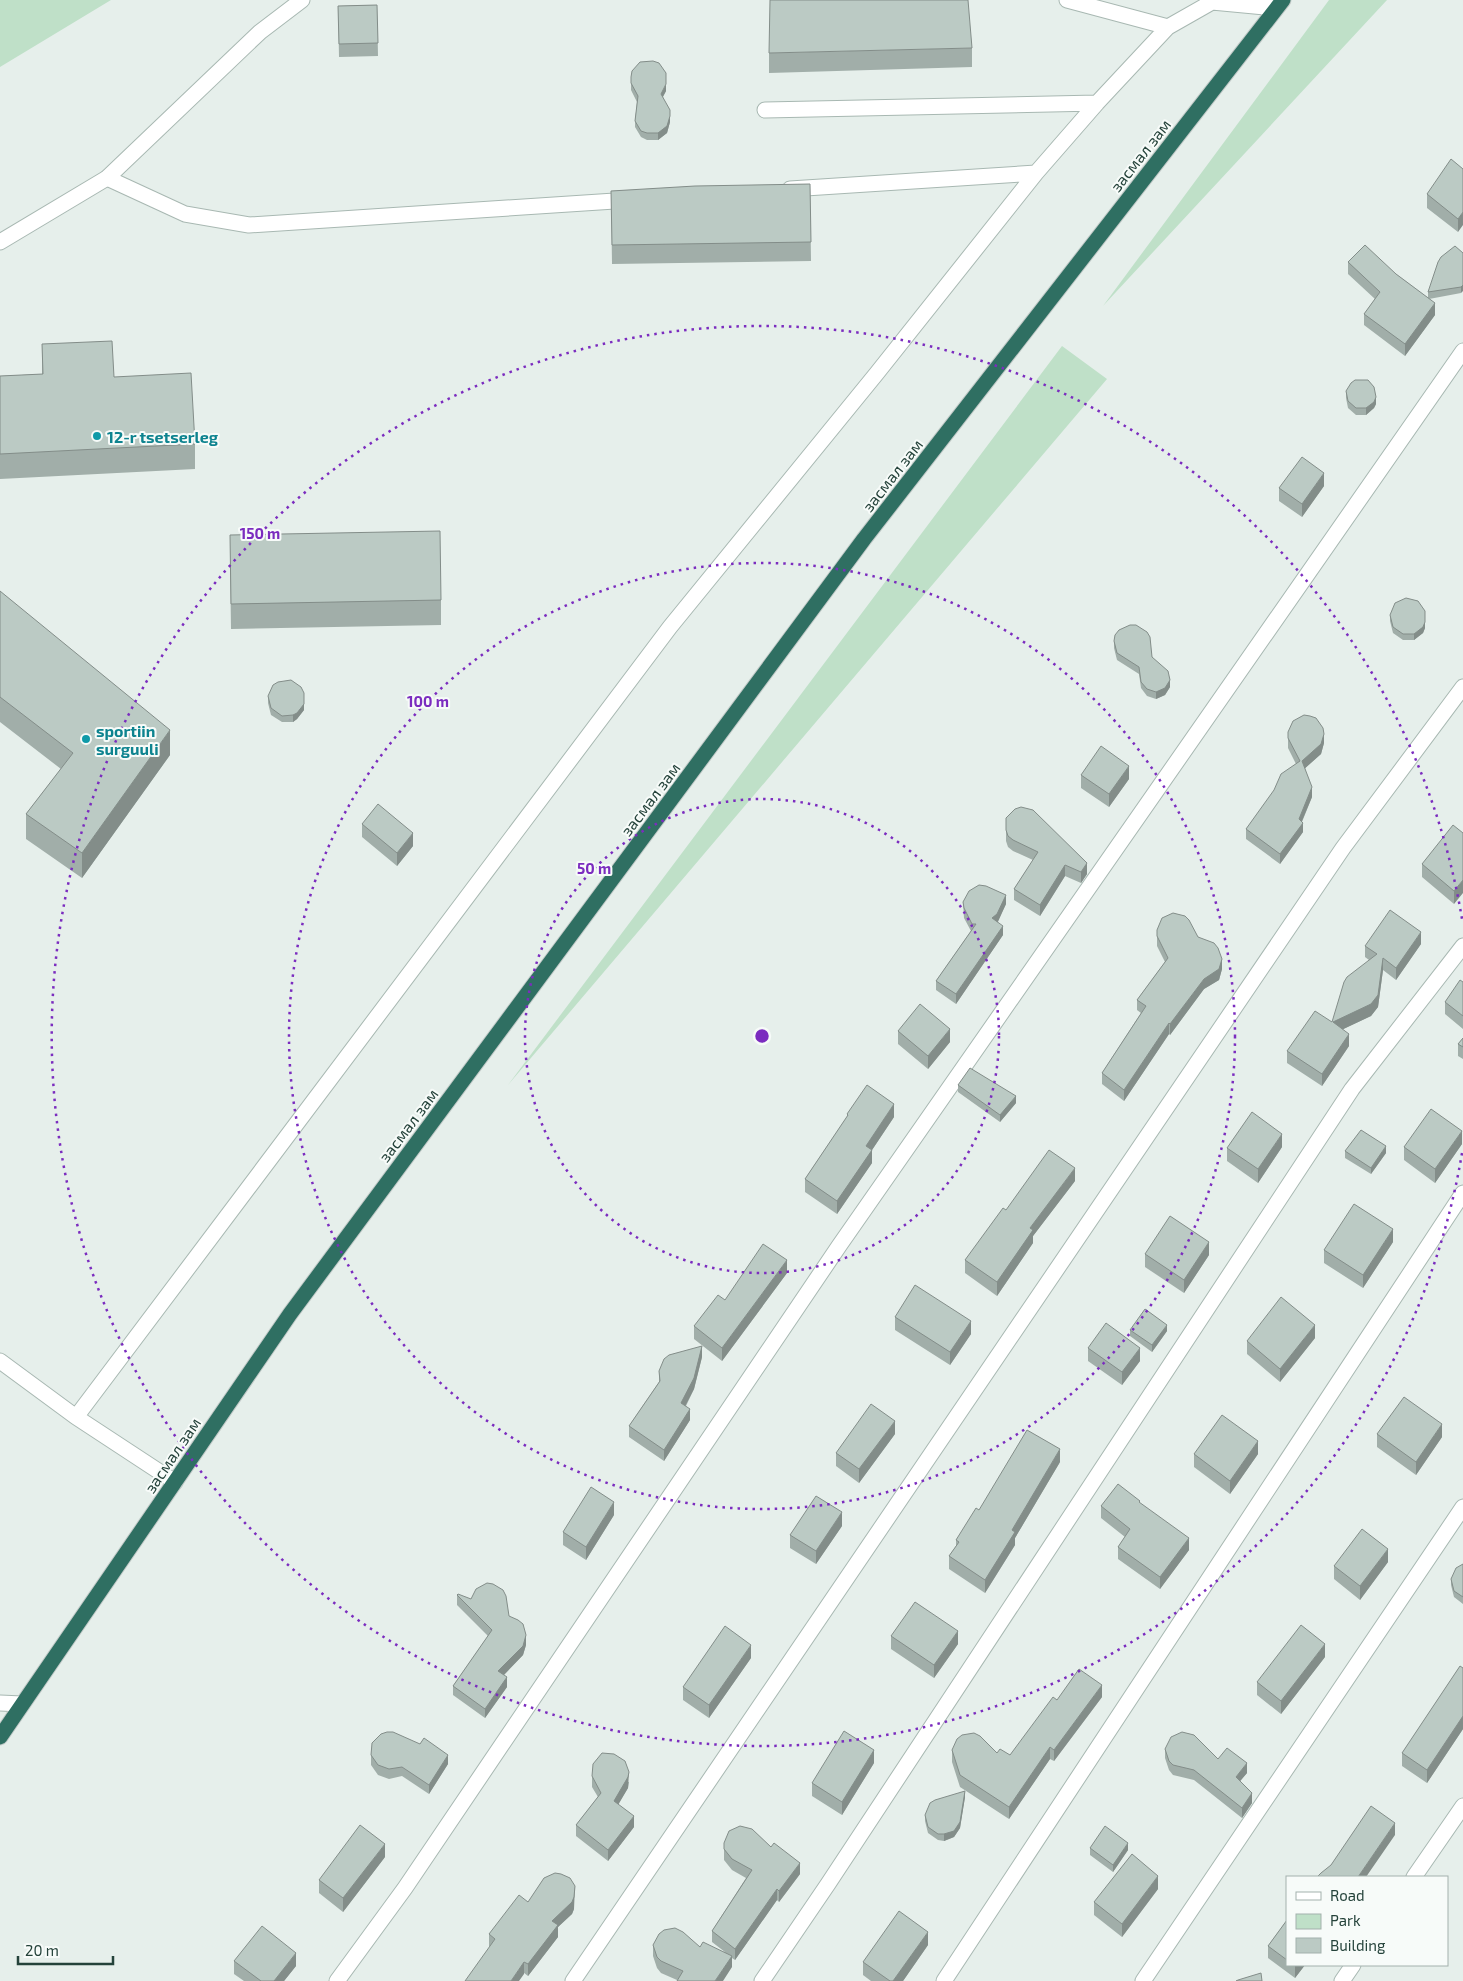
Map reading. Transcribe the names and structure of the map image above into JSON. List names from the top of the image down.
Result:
{
  "streets": {
    "highway": ["засмал зам"]
  },
  "places": ["12-r tsetserleg", "sportiin surguuli"],
  "legend": ["Road", "Park", "Building"],
  "scale_bar": "20 m",
  "rings": ["150 m", "100 m", "50 m"]
}
